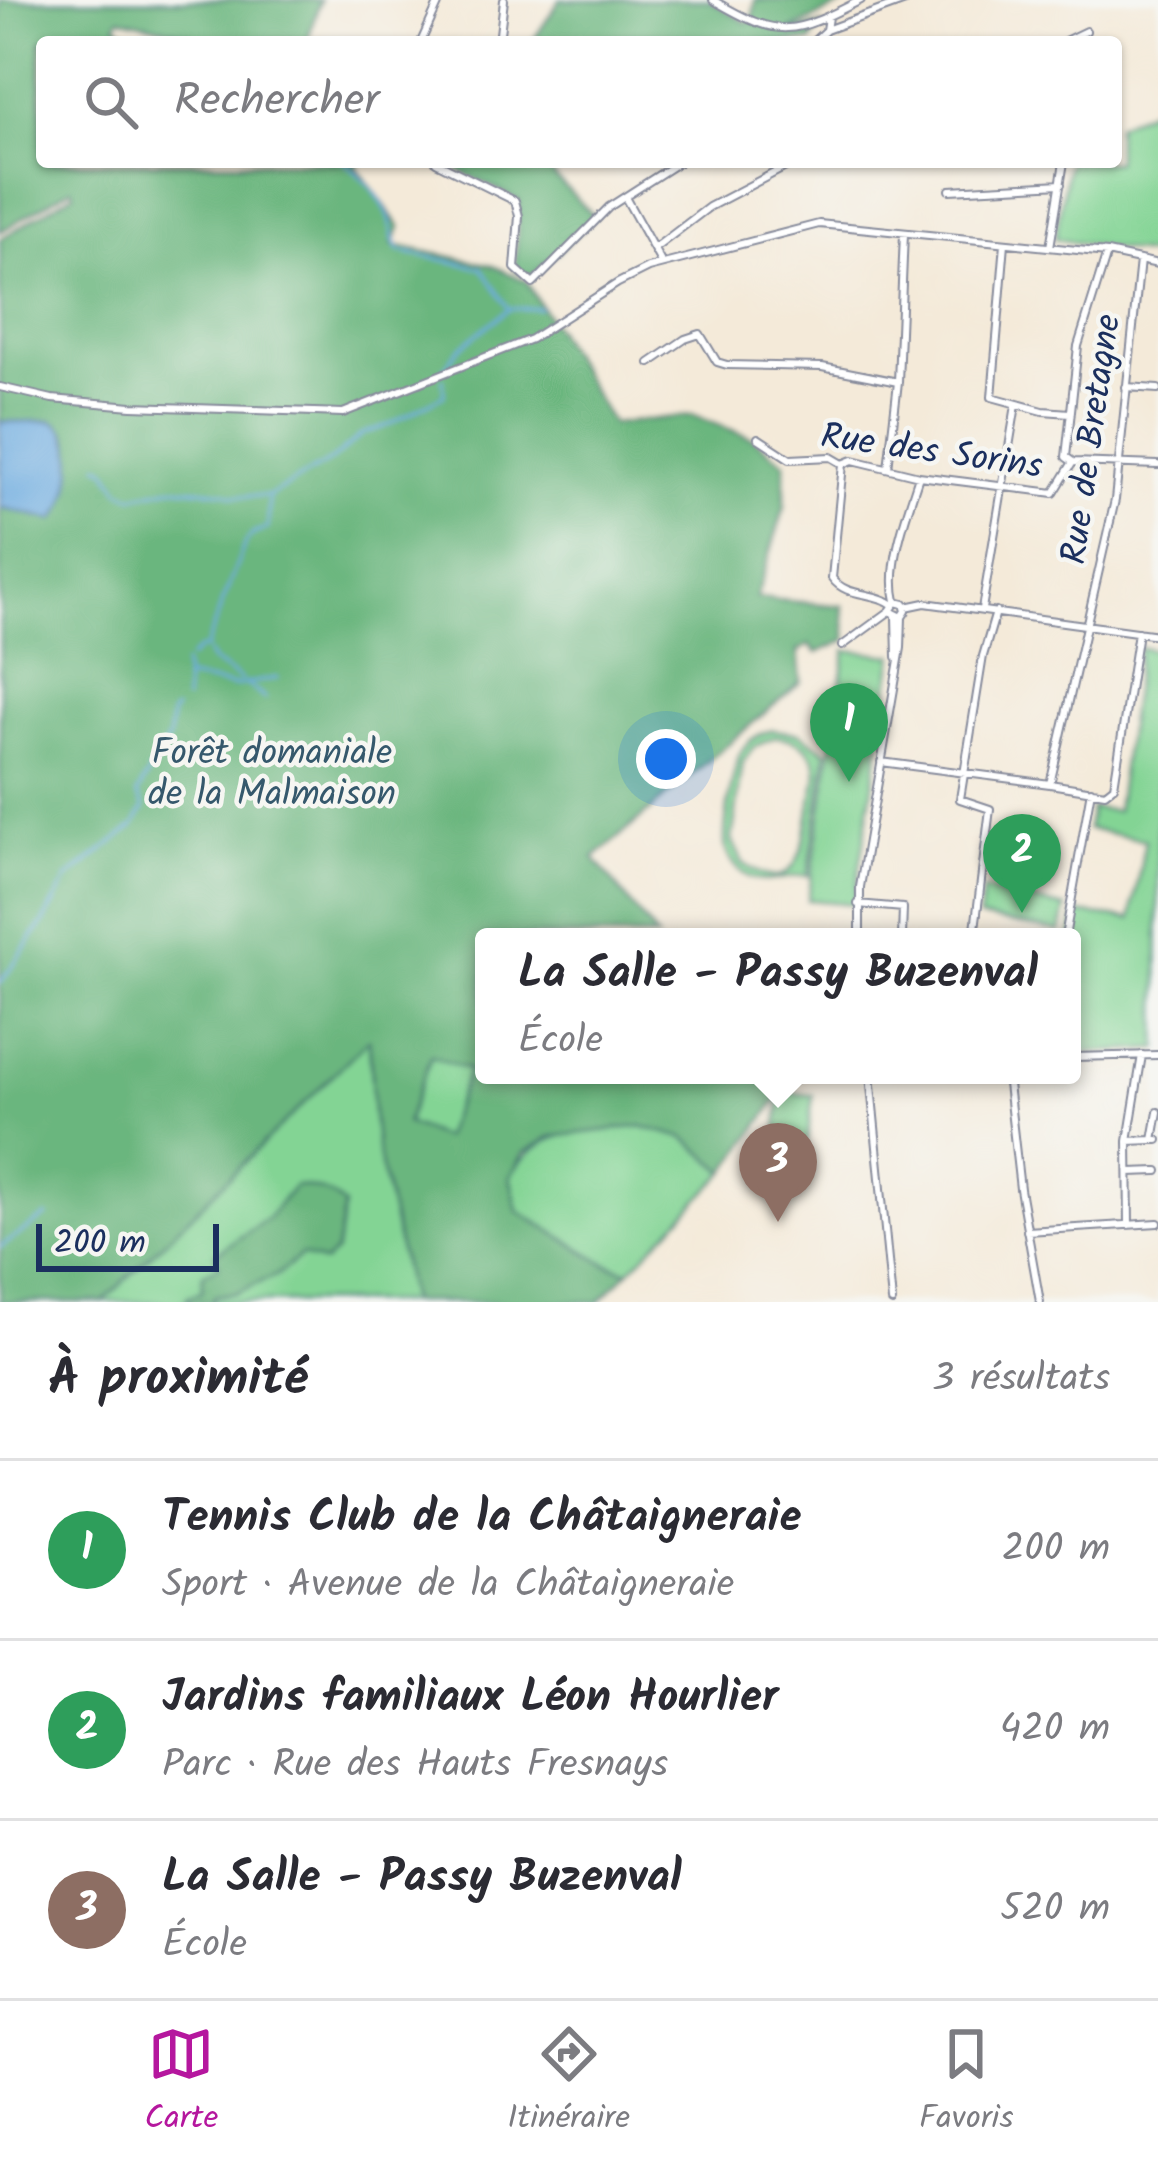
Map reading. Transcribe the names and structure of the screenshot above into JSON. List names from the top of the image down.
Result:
{
  "streets": {
    "street": ["Rue de Bretagne", "Rue des Sorins"]
  },
  "crossings": [
    ["Rue de Bretagne", "Rue des Sorins"]
  ],
  "parks": ["Forêt domaniale de la Malmaison"],
  "scale_bar": "200 m",
  "page": {
    "search": "Rechercher",
    "pins": ["1", "2", "3"],
    "popup": ["La Salle - Passy Buzenval", "École"],
    "scale": "200 m",
    "heading": ["À proximité", "3 résultats"],
    "list": [
      {
        "mark": "1",
        "name": "Tennis Club de la Châtaigneraie",
        "note": "Sport · Avenue de la Châtaigneraie",
        "value": "200 m"
      },
      {
        "mark": "2",
        "name": "Jardins familiaux Léon Hourlier",
        "note": "Parc · Rue des Hauts Fresnays",
        "value": "420 m"
      },
      {
        "mark": "3",
        "name": "La Salle - Passy Buzenval",
        "note": "École",
        "value": "520 m"
      }
    ],
    "nav": ["Carte", "Itinéraire", "Favoris"]
  }
}
